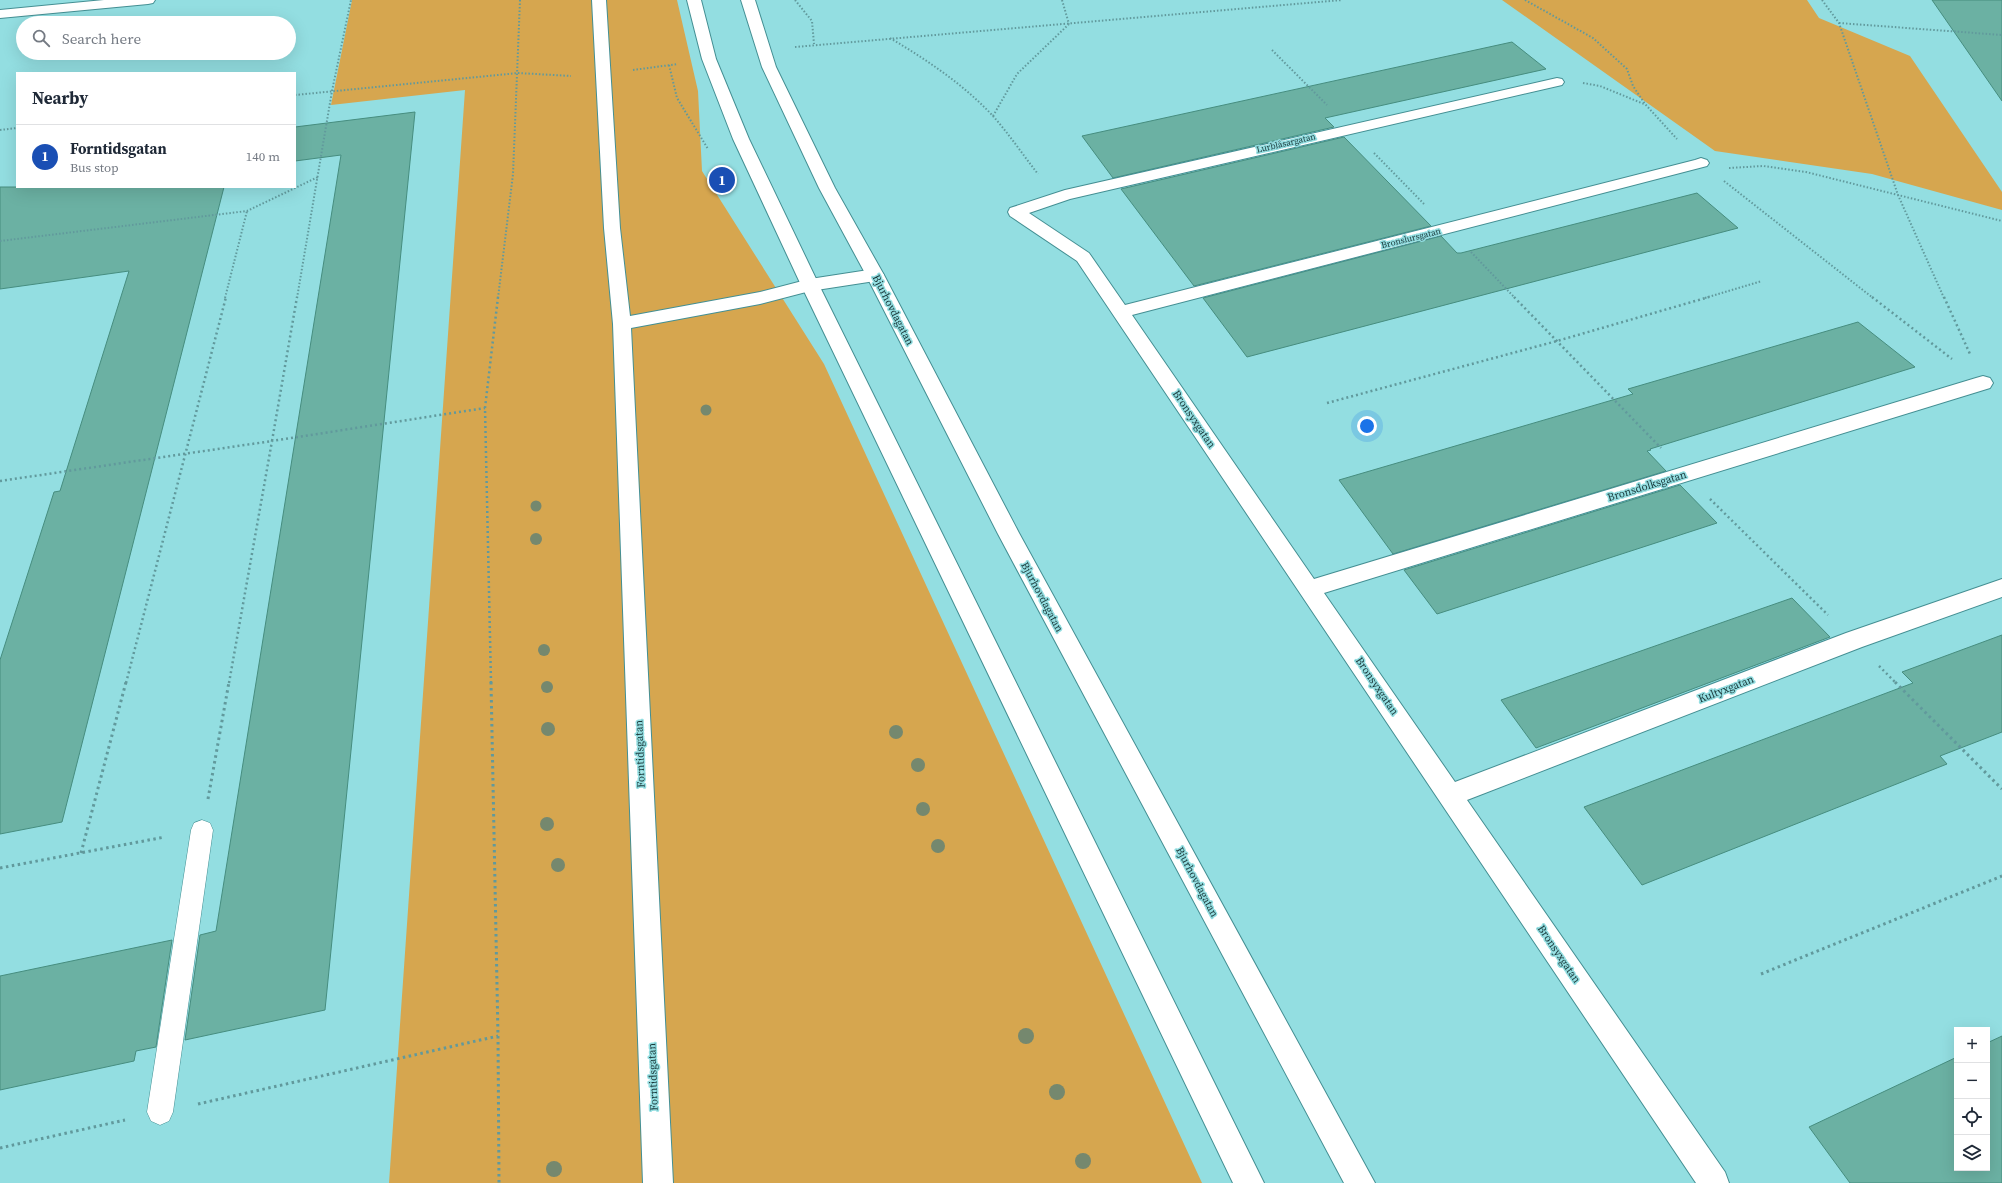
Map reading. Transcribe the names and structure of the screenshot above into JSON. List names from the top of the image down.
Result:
{
  "streets": {
    "street": [
      "Lurblåsargatan",
      "Bronslursgatan",
      "Bjurhovdagatan",
      "Bronsyxgatan",
      "Bronsdolksgatan",
      "Kultyxgatan",
      "Forntidsgatan"
    ]
  },
  "crossings": [
    ["Lurblåsargatan", "Bronsyxgatan"],
    ["Bronslursgatan", "Bronsyxgatan"],
    ["Bronsyxgatan", "Bronsdolksgatan"],
    ["Bronsyxgatan", "Kultyxgatan"]
  ],
  "page": {
    "search": "Search here",
    "heading": "Nearby",
    "list": [
      {
        "mark": "1",
        "name": "Forntidsgatan",
        "note": "Bus stop",
        "value": "140 m"
      }
    ],
    "pins": "1",
    "map_buttons": ["+", "−"]
  }
}
